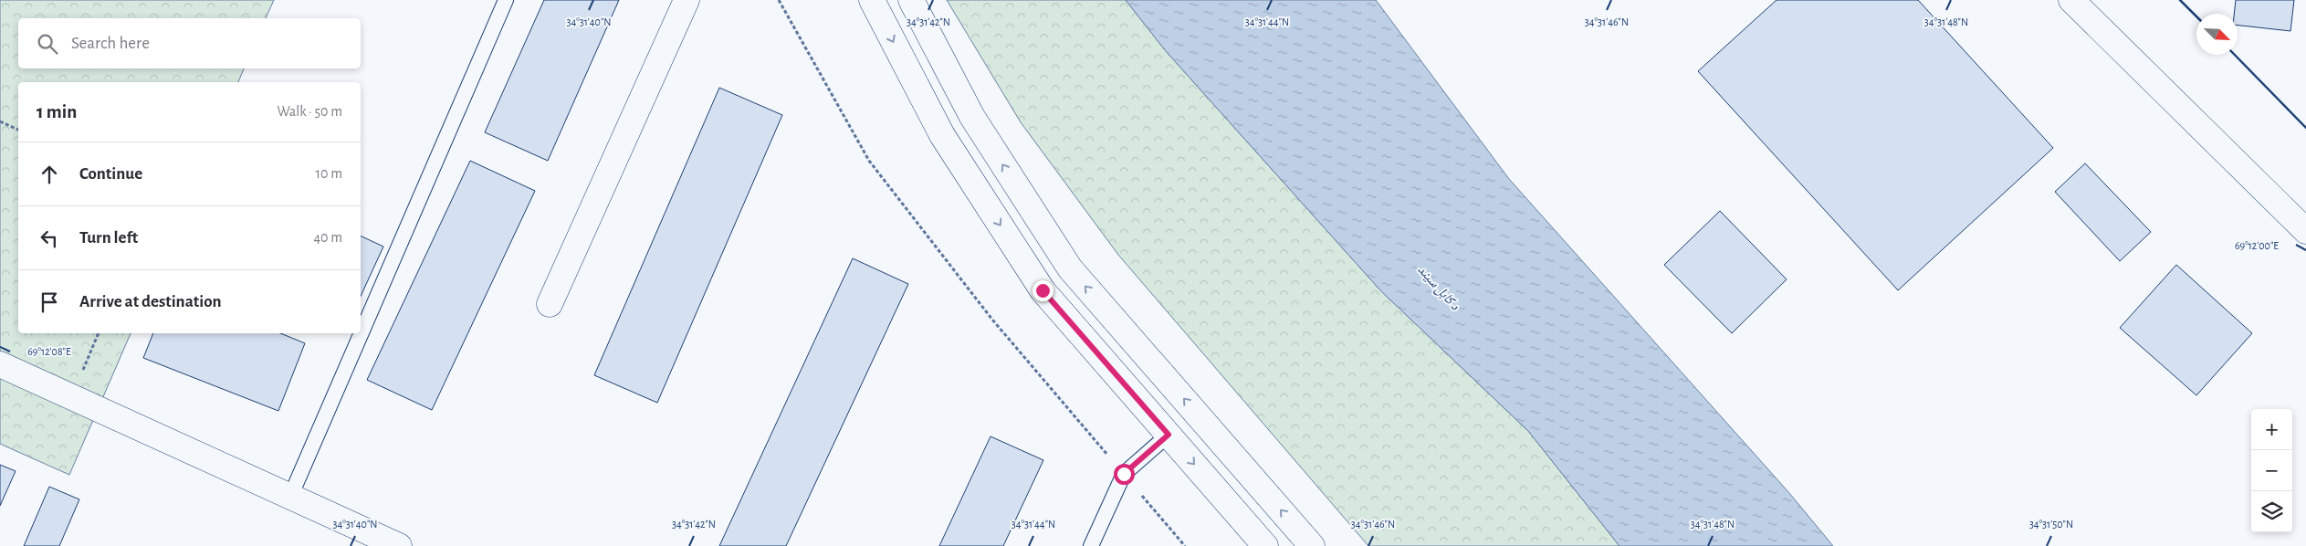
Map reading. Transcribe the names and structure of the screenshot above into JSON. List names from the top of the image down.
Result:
{
  "water": ["د کابل سيند"],
  "north": "bottom right",
  "page": {
    "search": "Search here",
    "heading": ["1 min", "Walk · 50 m"],
    "list": [
      ["Continue", "10 m"],
      ["Turn left", "40 m"],
      "Arrive at destination"
    ],
    "map_buttons": ["+", "−"]
  },
  "coordinates": [
    "34°31'48\"N",
    "34°31'40\"N",
    "34°31'42\"N",
    "34°31'44\"N",
    "34°31'46\"N",
    "69°12'00\"E",
    "69°12'08\"E",
    "34°31'50\"N"
  ]
}
